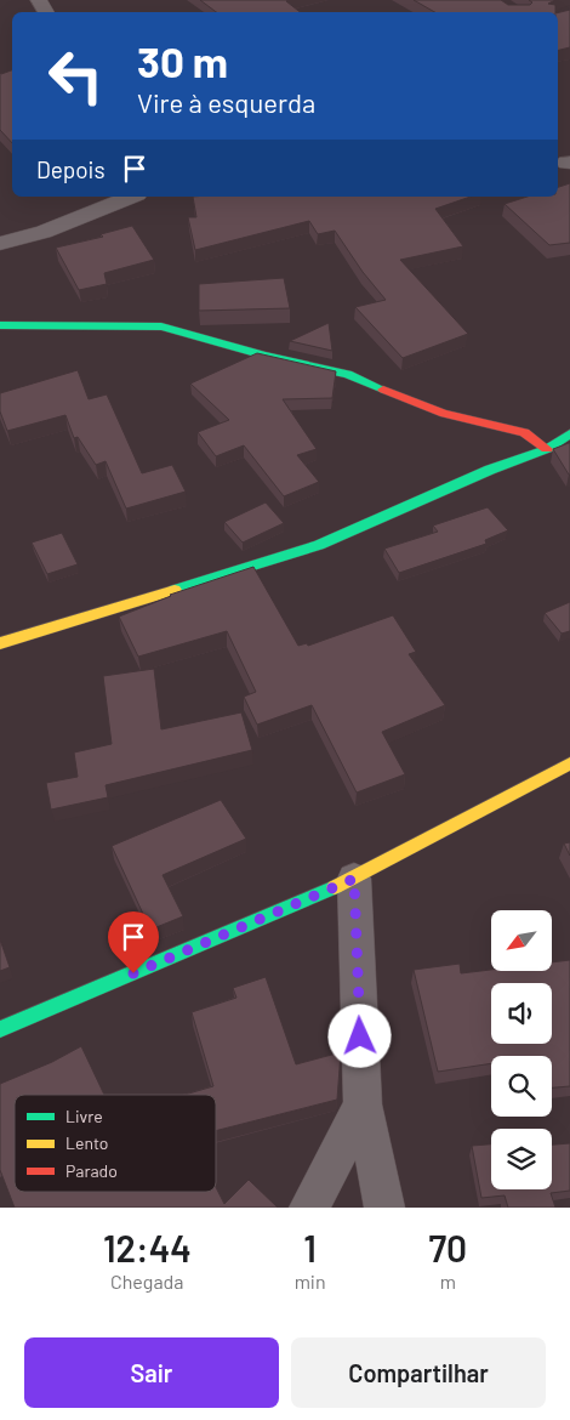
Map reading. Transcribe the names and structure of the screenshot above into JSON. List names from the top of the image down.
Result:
{
  "legend": ["Livre", "Lento", "Parado"],
  "north": "bottom left",
  "page": {
    "turn": ["30 m", "Vire à esquerda"],
    "then": "Depois",
    "eta": [
      "12:44",
      "Chegada",
      "1",
      "min",
      "70",
      "m"
    ],
    "buttons": ["Sair", "Compartilhar"]
  }
}
